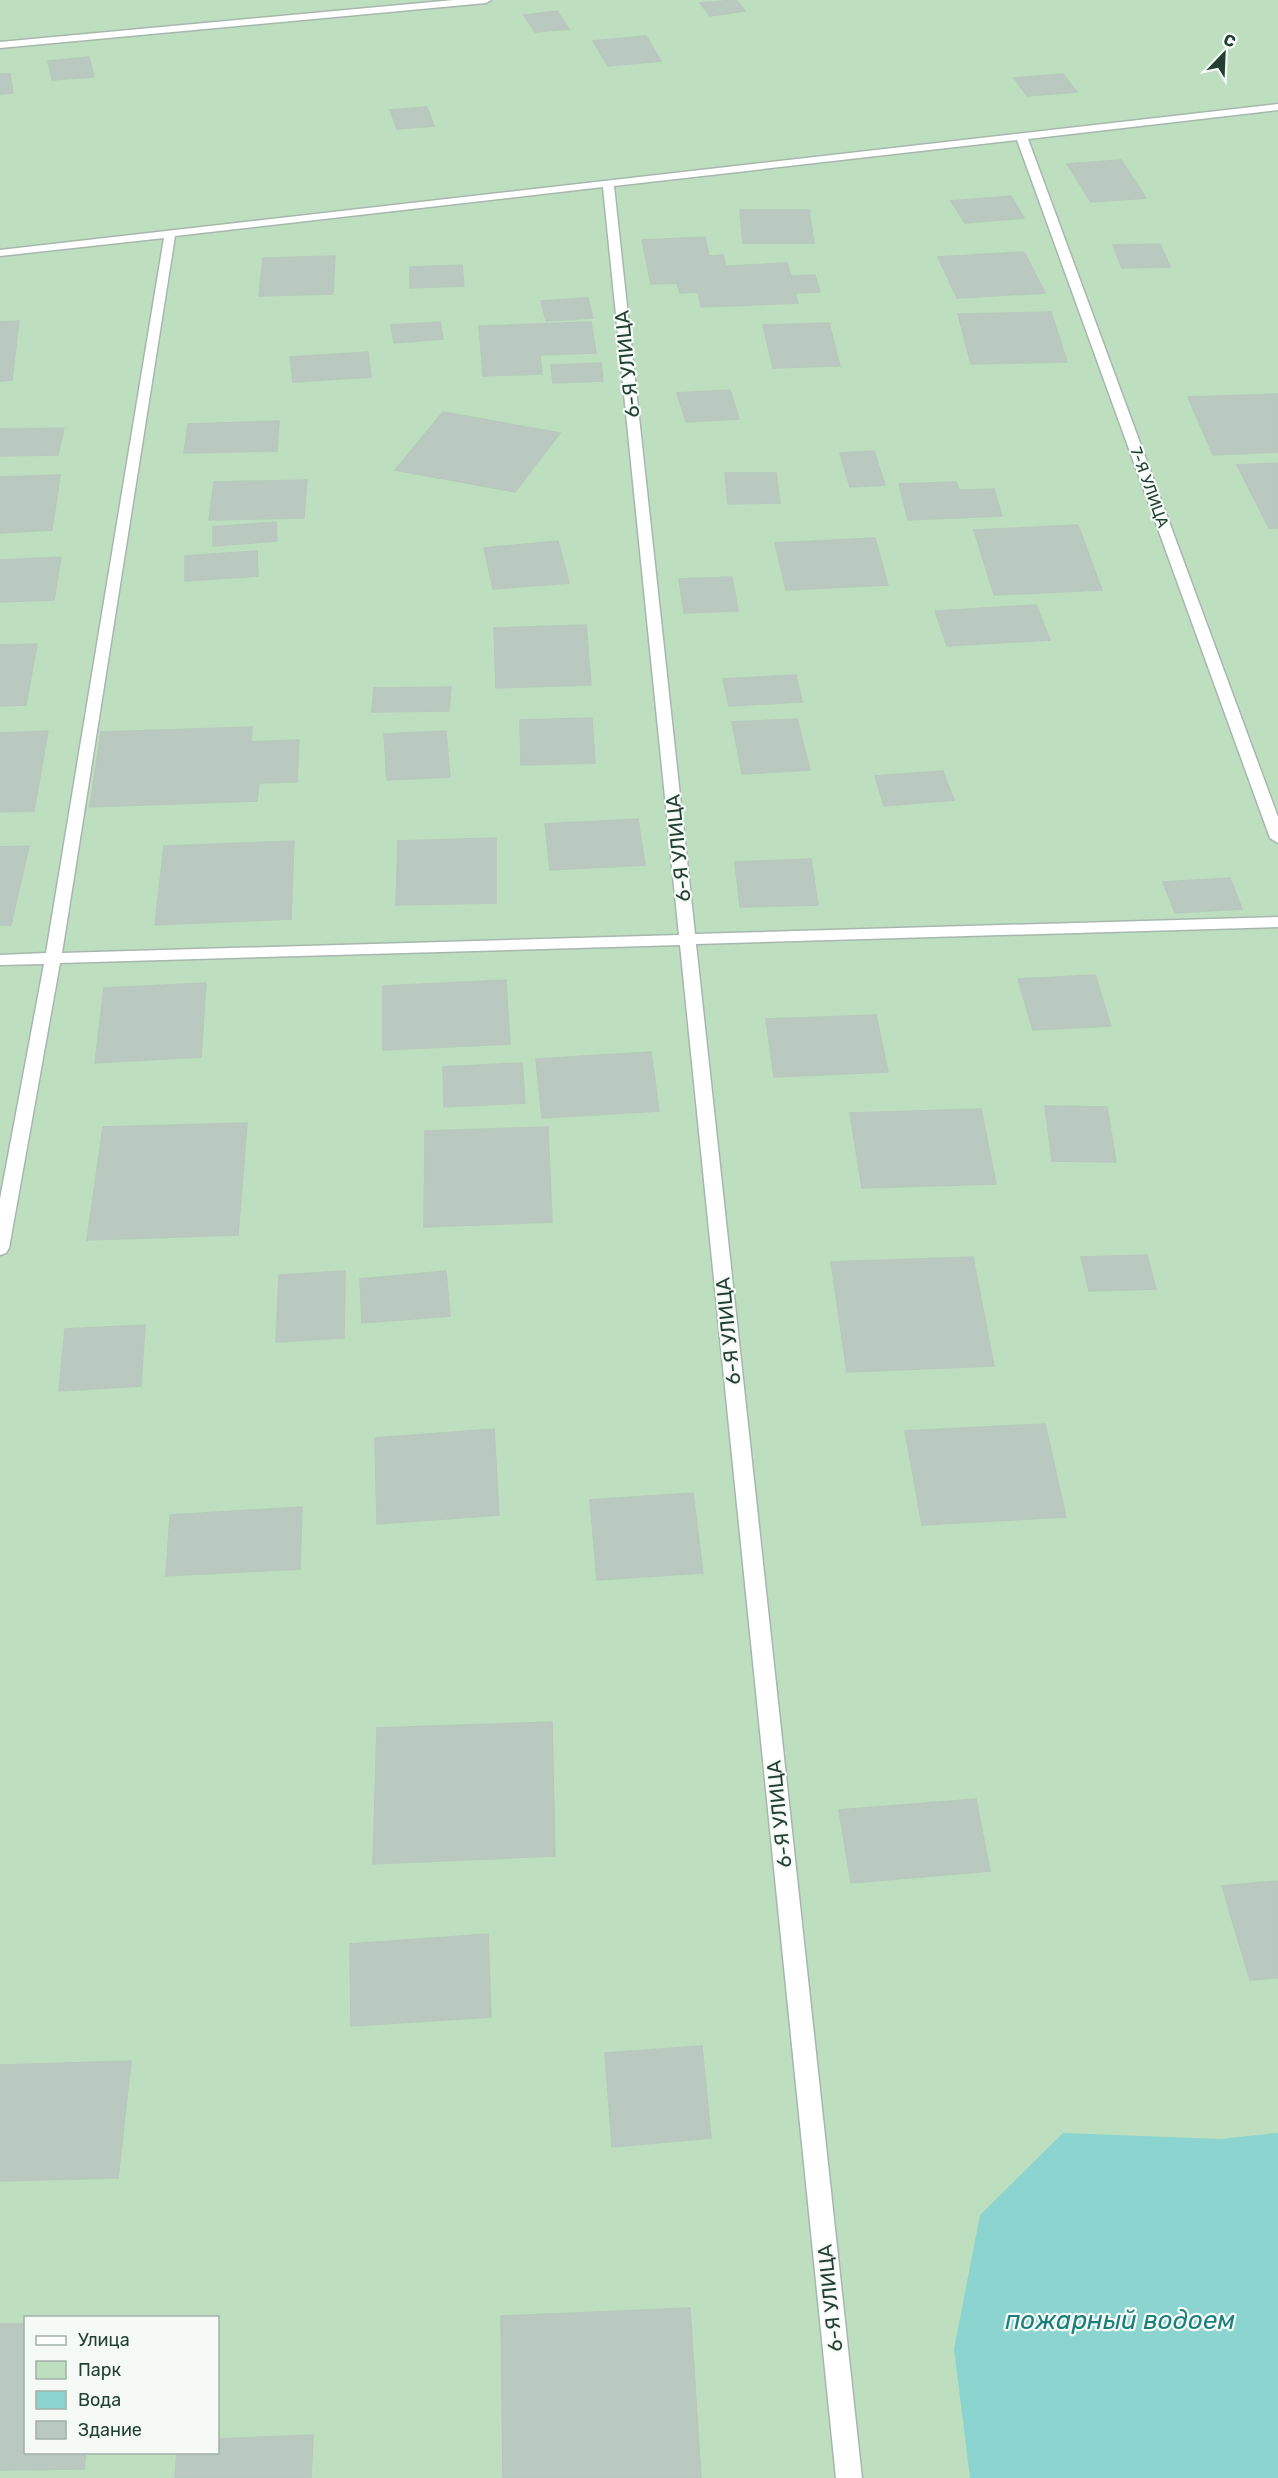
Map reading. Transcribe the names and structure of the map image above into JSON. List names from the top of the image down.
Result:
{
  "streets": {
    "street": ["6-Я УЛИЦА", "7-Я УЛИЦА"]
  },
  "water": ["пожарный водоем"],
  "legend": [
    "Улица",
    "Парк",
    "Вода",
    "Здание"
  ],
  "north": "top right"
}
